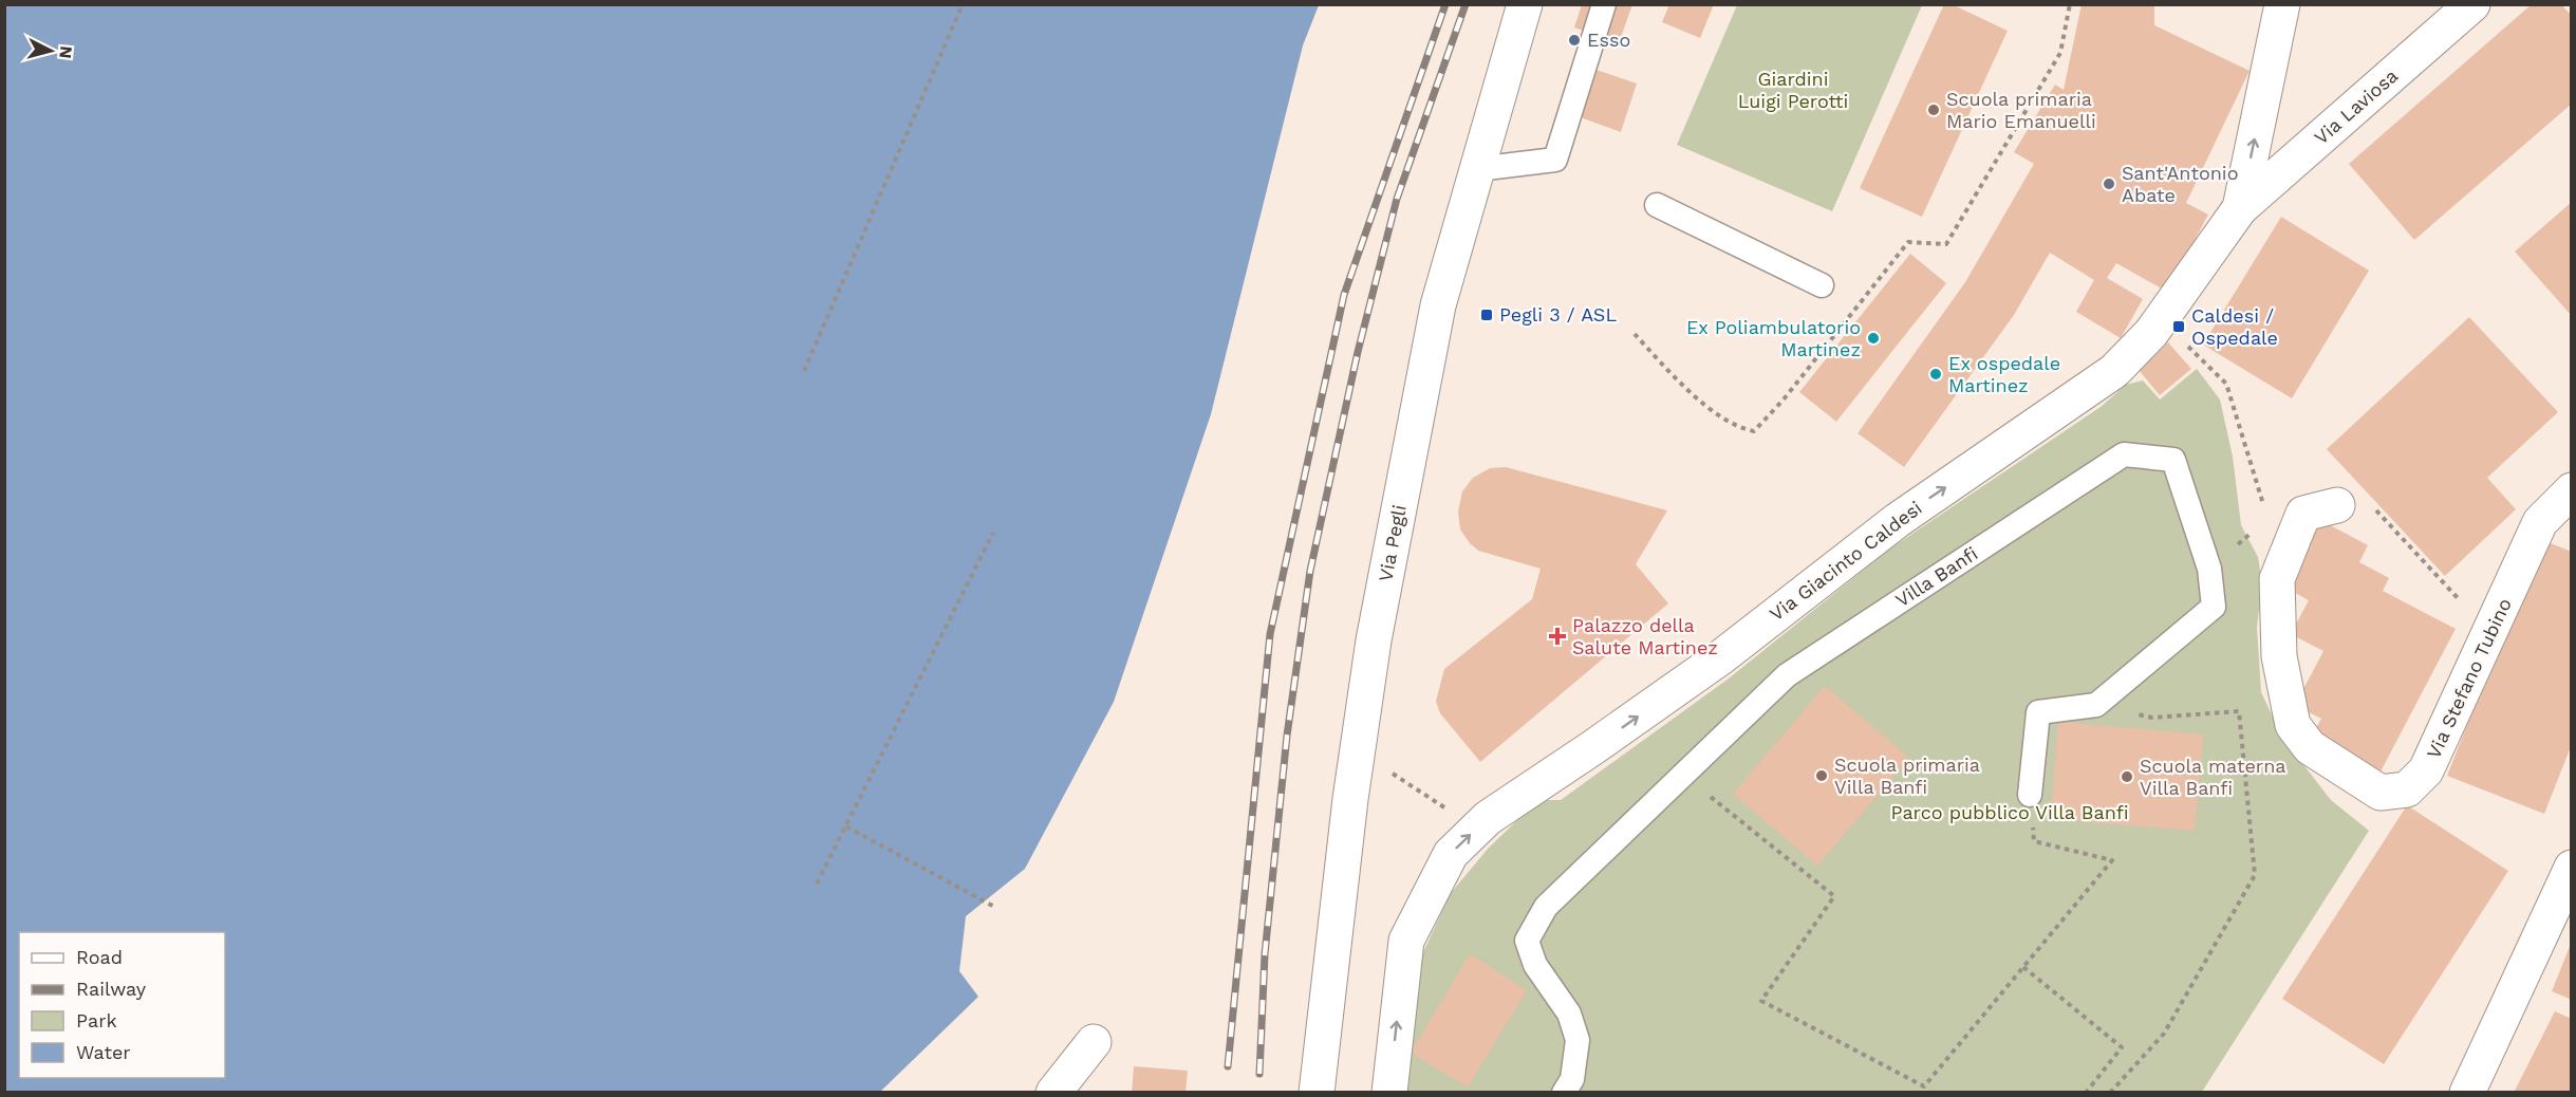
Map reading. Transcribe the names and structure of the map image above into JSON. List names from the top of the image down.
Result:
{
  "streets": {
    "street": [
      "Via Laviosa",
      "Via Pegli",
      "Via Giacinto Caldesi",
      "Via Stefano Tubino"
    ],
    "lane": ["Villa Banfi"]
  },
  "crossings": [
    ["Via Laviosa", "Via Giacinto Caldesi"]
  ],
  "one_way": ["Via Giacinto Caldesi"],
  "parks": ["Giardini Luigi Perotti", "Parco pubblico Villa Banfi"],
  "places": {
    "other": [
      "Esso",
      "Scuola primaria Mario Emanuelli",
      "Sant'Antonio Abate",
      "Ex Poliambulatorio Martinez",
      "Ex ospedale Martinez",
      "Scuola primaria Villa Banfi",
      "Scuola materna Villa Banfi"
    ],
    "transit": ["Pegli 3 / ASL", "Caldesi / Ospedale"],
    "health": ["Palazzo della Salute Martinez"]
  },
  "legend": [
    "Road",
    "Railway",
    "Park",
    "Water"
  ],
  "north": "right"
}
